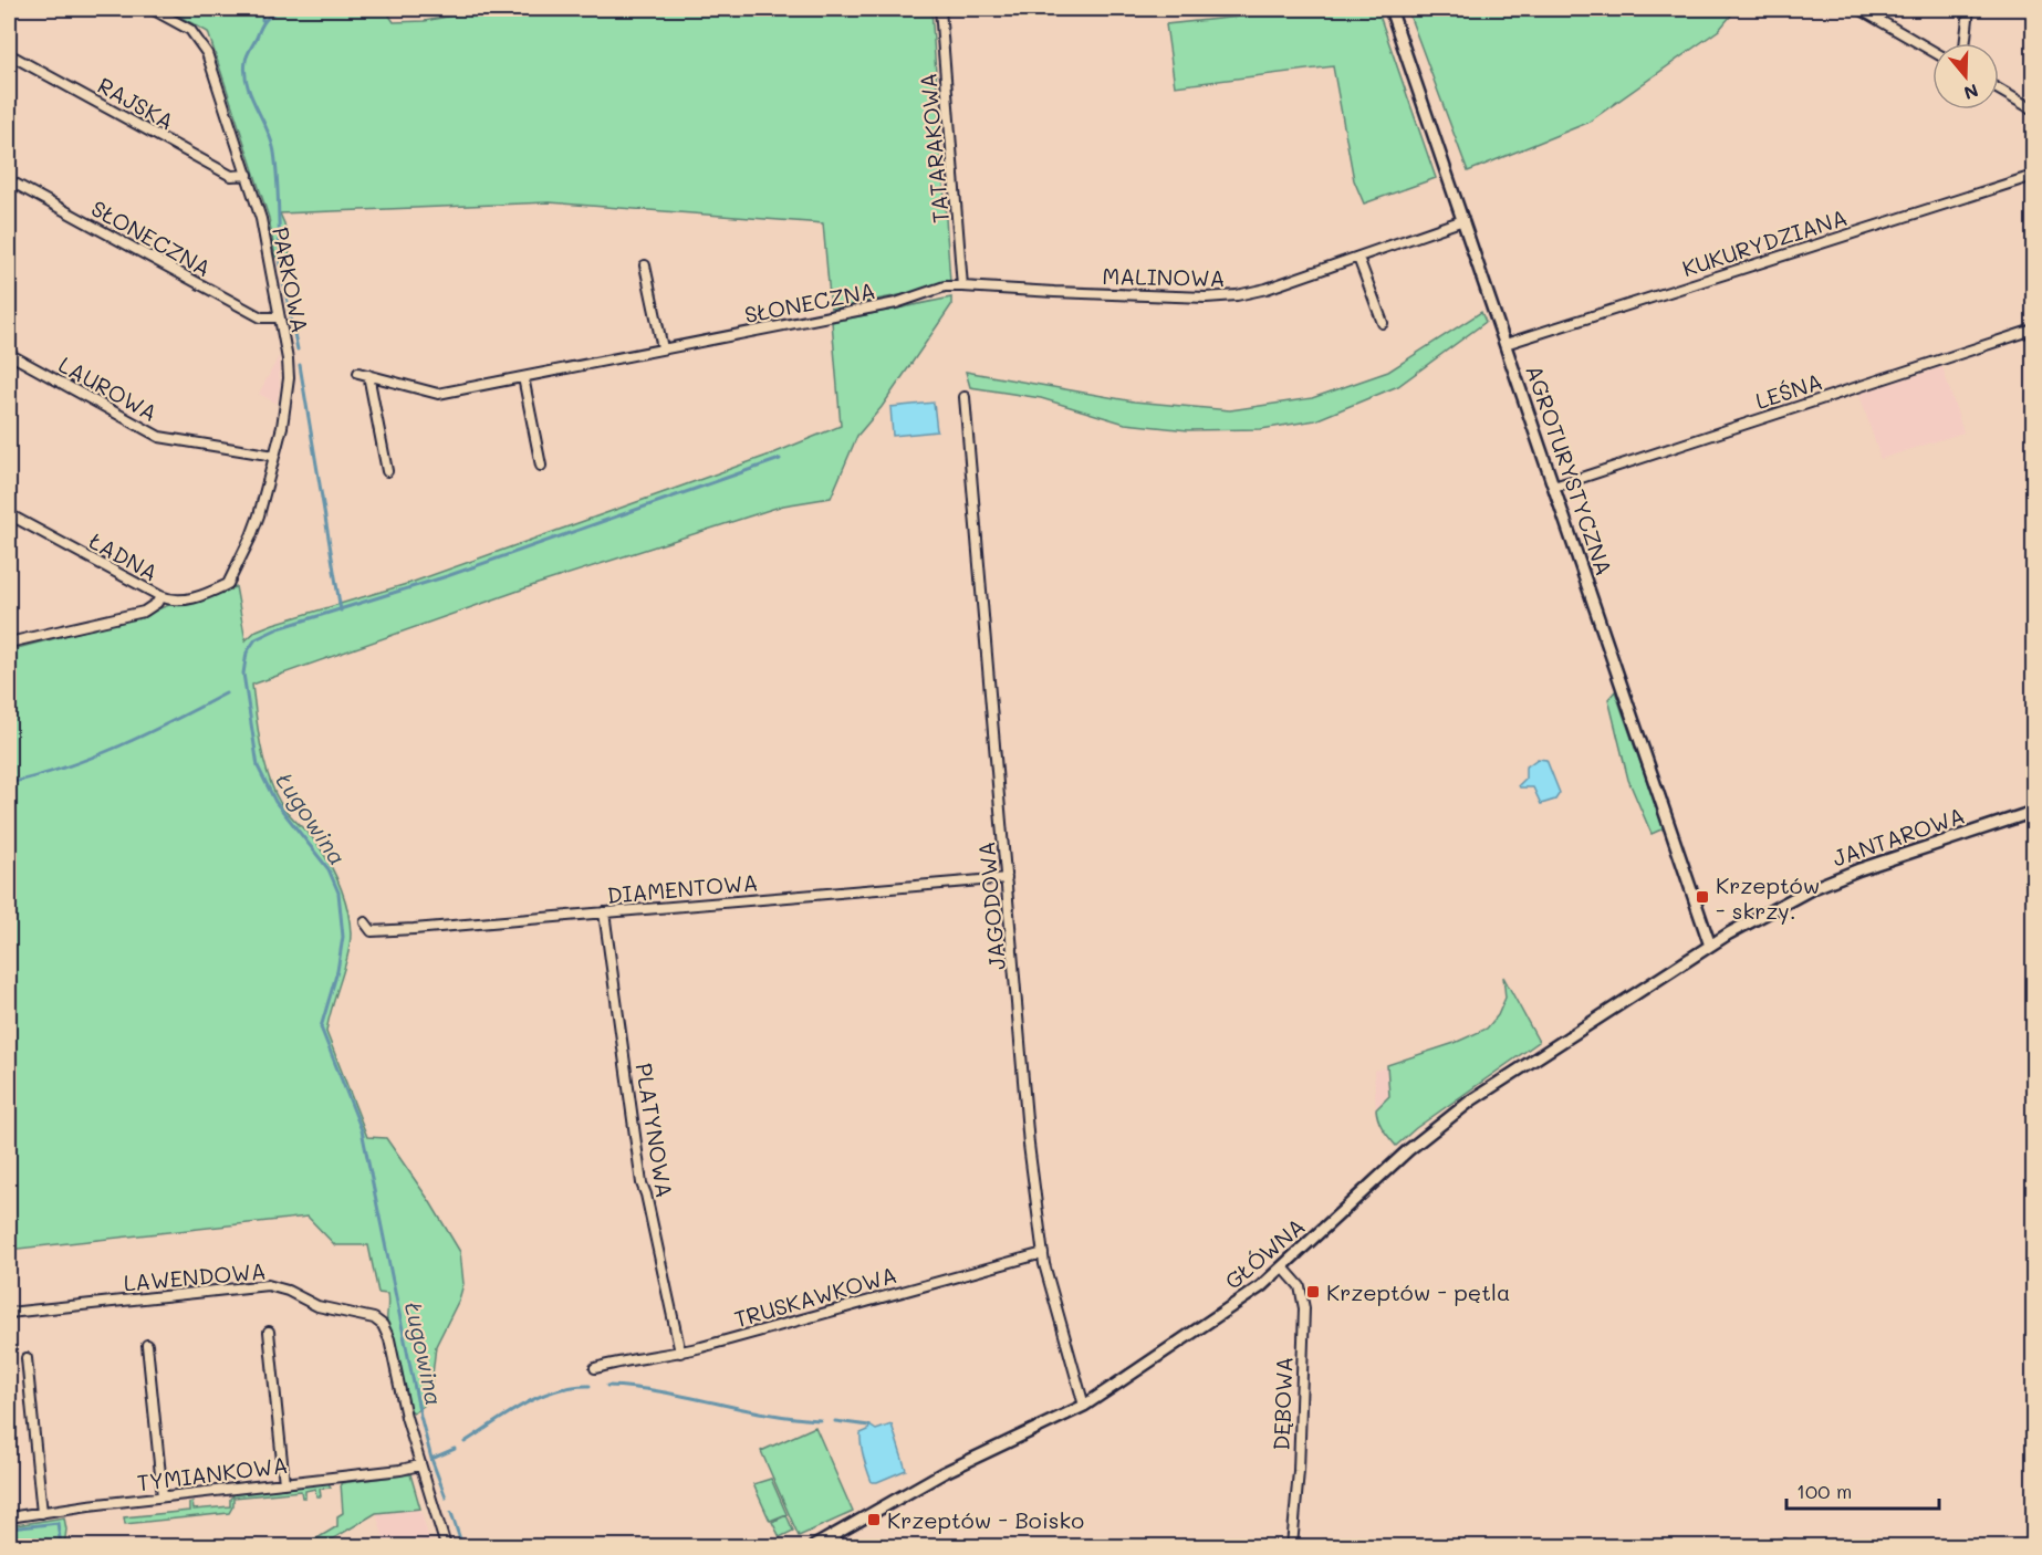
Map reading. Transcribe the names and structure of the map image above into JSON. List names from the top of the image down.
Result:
{
  "streets": {
    "street": [
      "RAJSKA",
      "TATARAKOWA",
      "SŁONECZNA",
      "KUKURYDZIANA",
      "MALINOWA",
      "PARKOWA",
      "LAUROWA",
      "LEŚNA",
      "AGROTURYSTYCZNA",
      "ŁADNA",
      "JANTAROWA",
      "DIAMENTOWA",
      "JAGODOWA",
      "PLATYNOWA",
      "GŁÓWNA",
      "LAWENDOWA",
      "TRUSKAWKOWA",
      "DĘBOWA",
      "TYMIANKOWA"
    ]
  },
  "crossings": [
    ["RAJSKA", "PARKOWA"],
    ["TATARAKOWA", "SŁONECZNA"],
    ["TATARAKOWA", "MALINOWA"],
    ["SŁONECZNA", "MALINOWA"],
    ["SŁONECZNA", "PARKOWA"],
    ["KUKURYDZIANA", "AGROTURYSTYCZNA"],
    ["MALINOWA", "AGROTURYSTYCZNA"],
    ["PARKOWA", "LAUROWA"],
    ["PARKOWA", "ŁADNA"],
    ["LEŚNA", "AGROTURYSTYCZNA"],
    ["AGROTURYSTYCZNA", "JANTAROWA"],
    ["AGROTURYSTYCZNA", "GŁÓWNA"],
    ["JANTAROWA", "GŁÓWNA"],
    ["DIAMENTOWA", "JAGODOWA"],
    ["DIAMENTOWA", "PLATYNOWA"],
    ["JAGODOWA", "GŁÓWNA"],
    ["JAGODOWA", "TRUSKAWKOWA"],
    ["PLATYNOWA", "TRUSKAWKOWA"],
    ["GŁÓWNA", "DĘBOWA"],
    ["LAWENDOWA", "TYMIANKOWA"]
  ],
  "water": ["Ługowina"],
  "places": {
    "transit": ["Krzeptów - skrzy.", "Krzeptów - pętla", "Krzeptów - Boisko"]
  },
  "scale_bar": "100 m",
  "north": "bottom"
}
